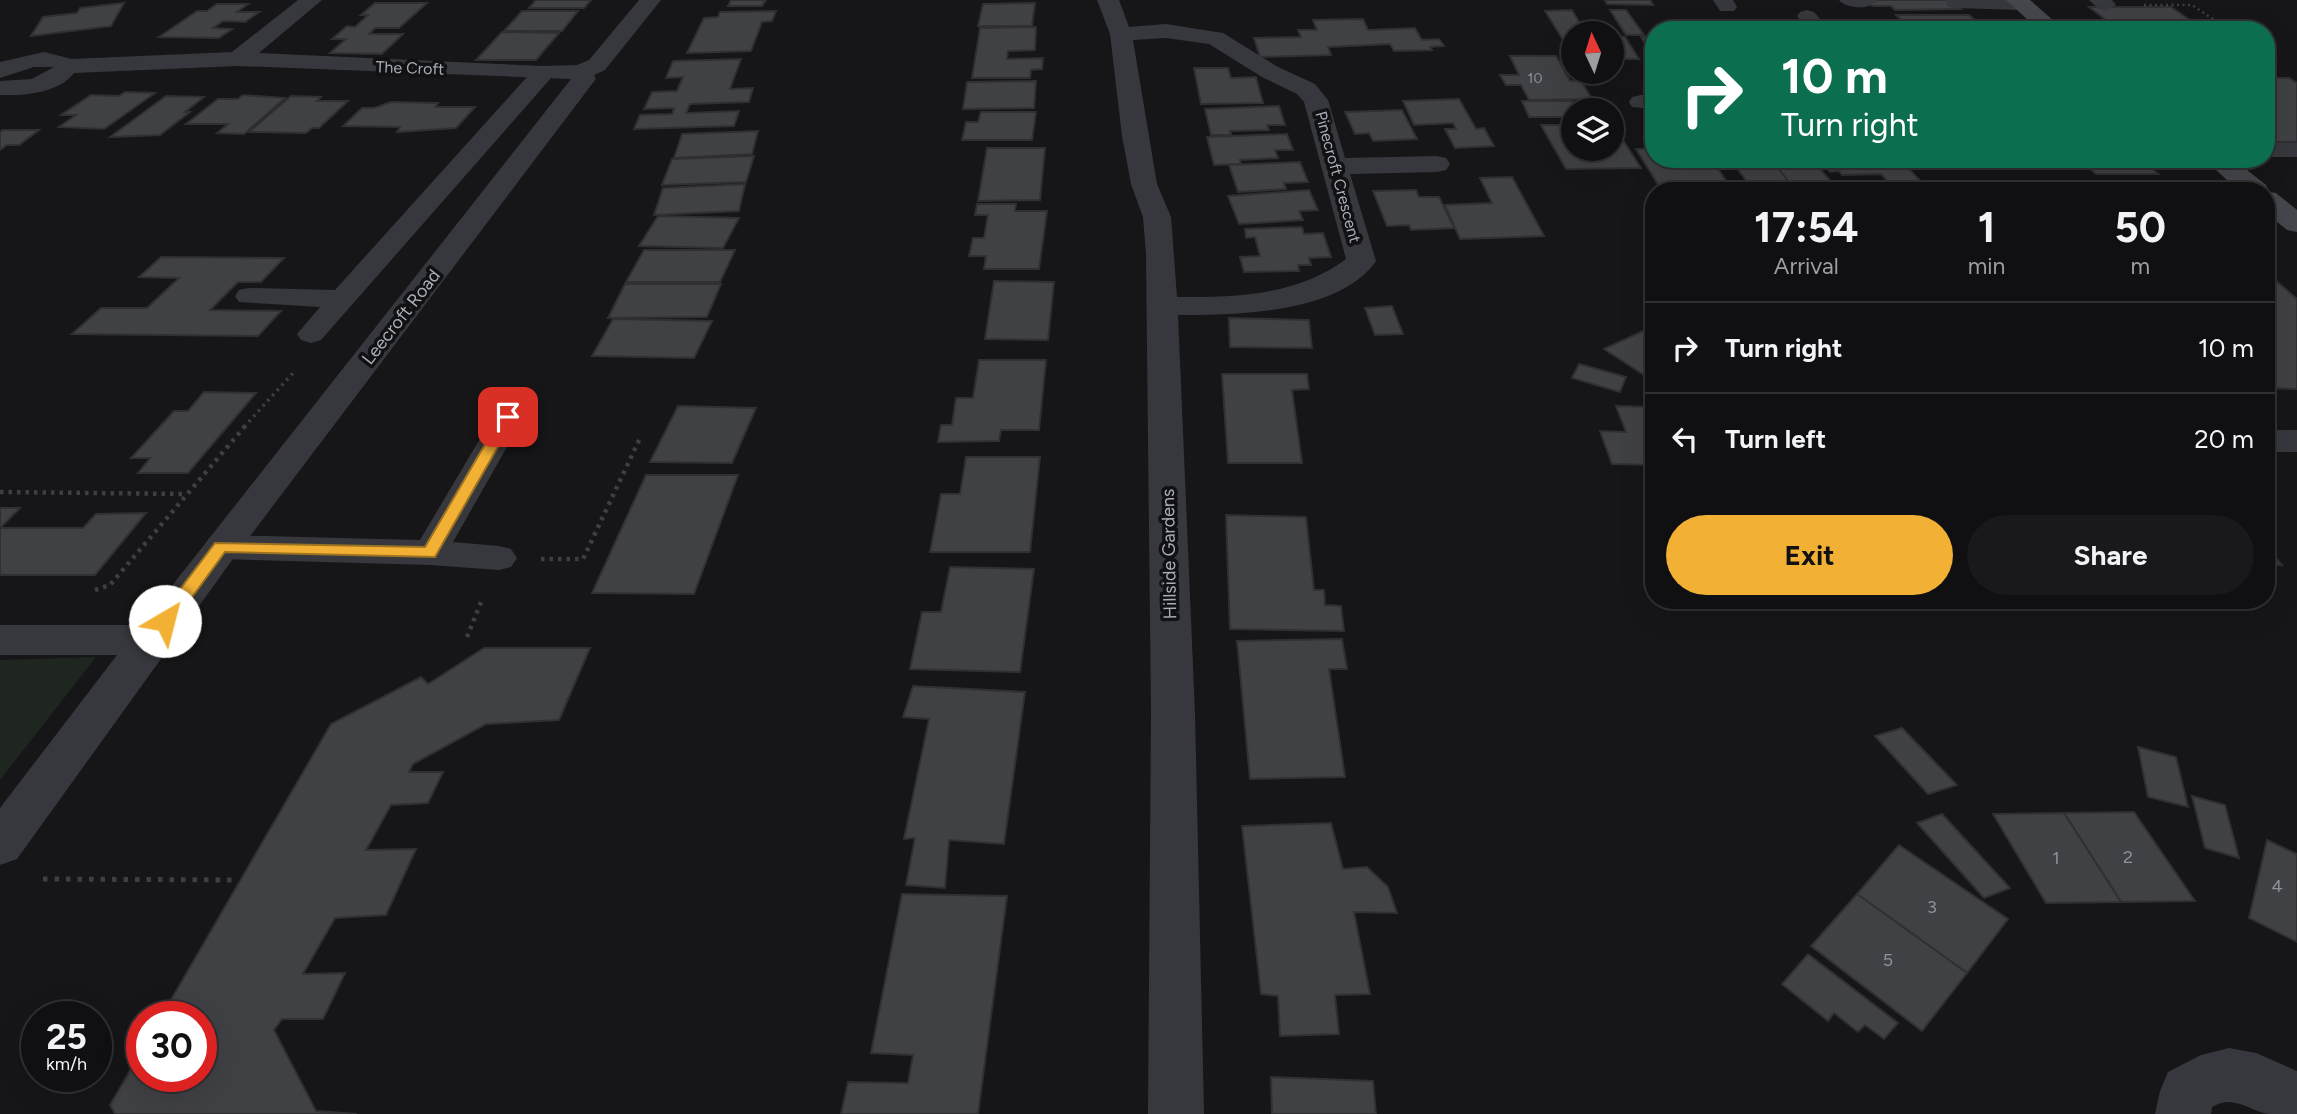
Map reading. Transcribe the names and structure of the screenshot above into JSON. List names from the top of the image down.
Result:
{
  "streets": {
    "street": [
      "The Croft",
      "Pinecroft Crescent",
      "Leecroft Road",
      "Hillside Gardens"
    ]
  },
  "crossings": [
    ["The Croft", "Leecroft Road"],
    ["Pinecroft Crescent", "Hillside Gardens"]
  ],
  "house_numbers": [
    "10",
    "2",
    "1",
    "4",
    "3",
    "5"
  ],
  "north": "top",
  "page": {
    "turn": ["10 m", "Turn right"],
    "eta": [
      "17:54",
      "Arrival",
      "1",
      "min",
      "50",
      "m"
    ],
    "list": [
      {
        "name": "Turn right",
        "value": "10 m"
      },
      {
        "name": "Turn left",
        "value": "20 m"
      }
    ],
    "buttons": ["Exit", "Share"],
    "speed": "25 km/h",
    "limit": "30"
  }
}
